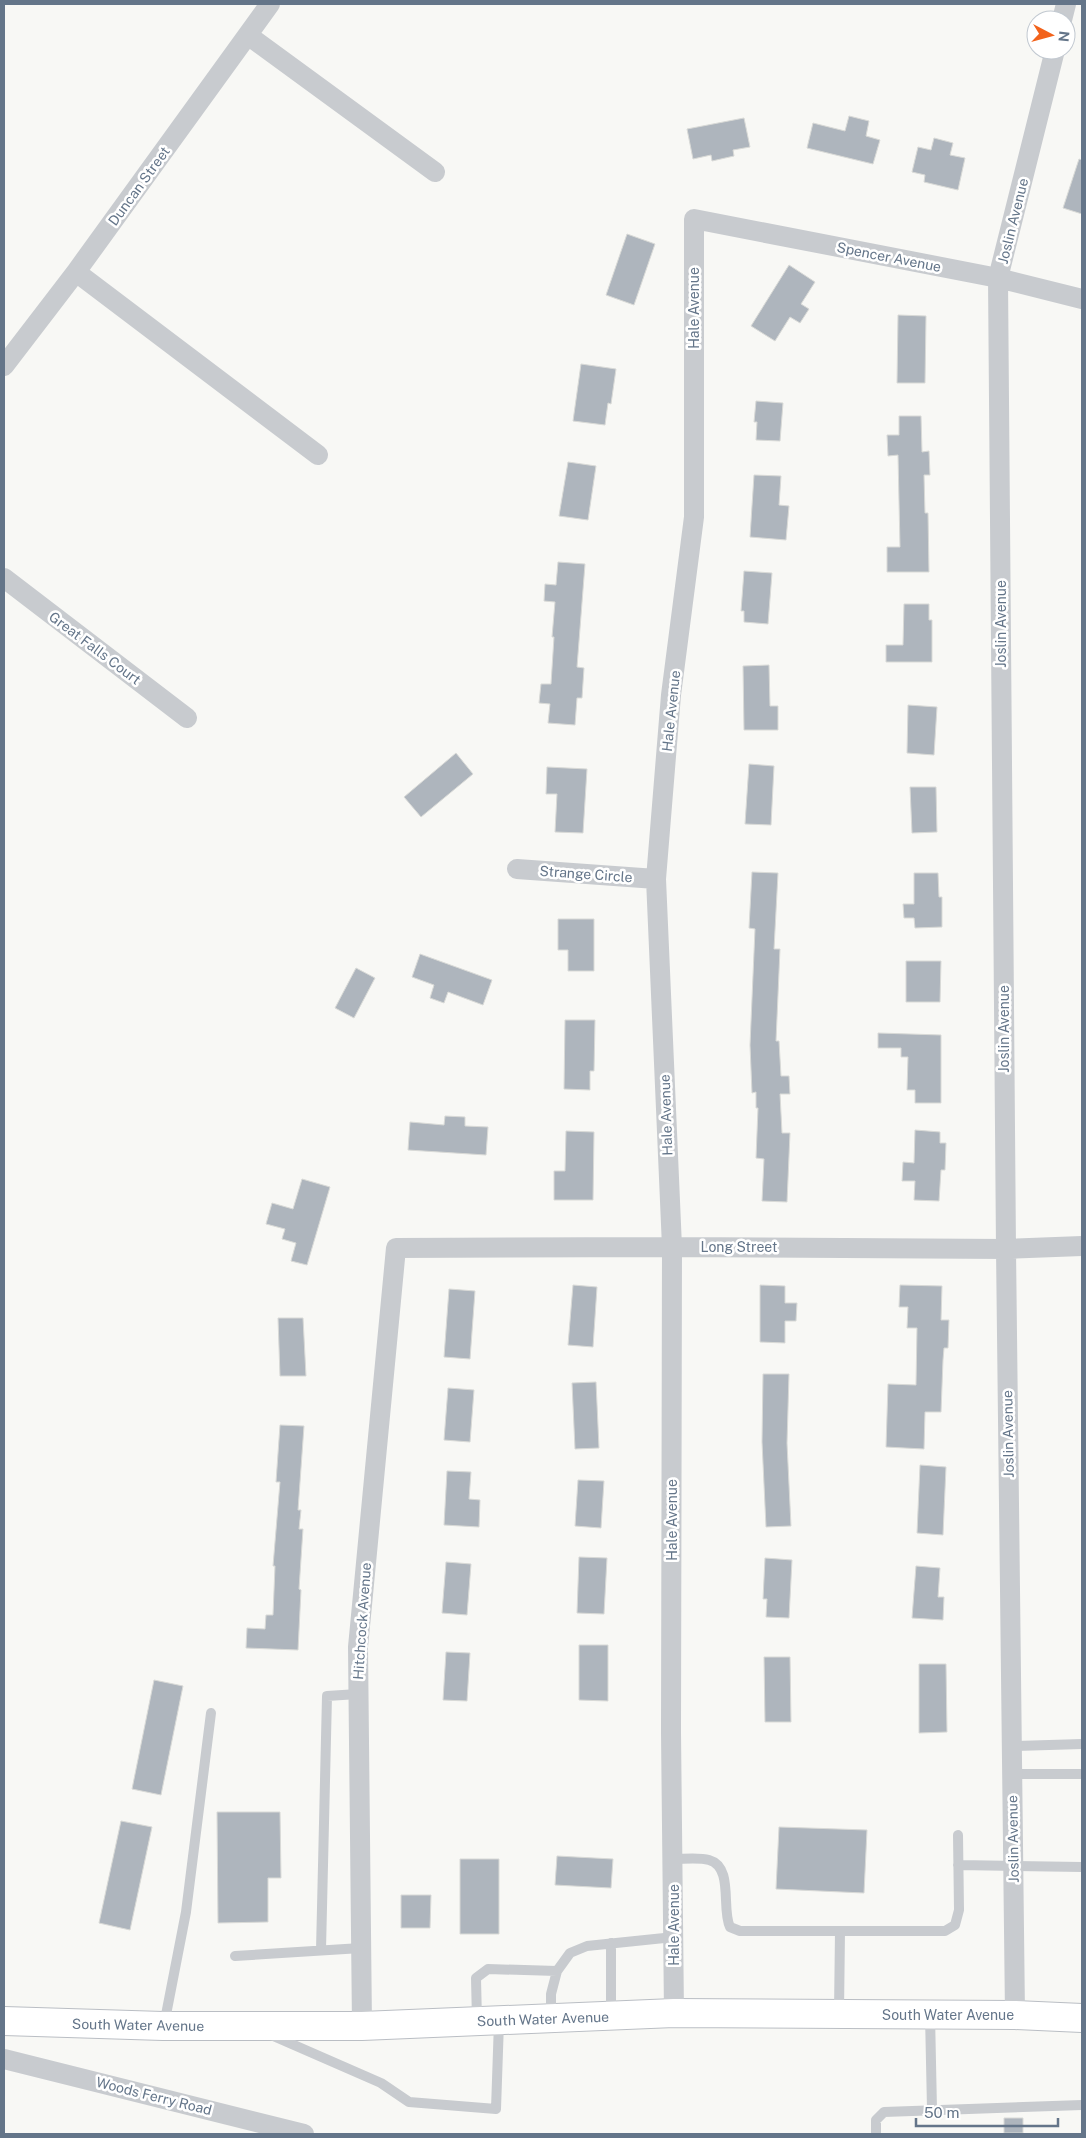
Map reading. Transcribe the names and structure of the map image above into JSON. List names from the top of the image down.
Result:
{
  "streets": {
    "main road": ["South Water Avenue"],
    "street": [
      "Duncan Street",
      "Joslin Avenue",
      "Spencer Avenue",
      "Hale Avenue",
      "Great Falls Court",
      "Strange Circle",
      "Long Street",
      "Hitchcock Avenue",
      "Woods Ferry Road"
    ]
  },
  "crossings": [
    ["Joslin Avenue", "Spencer Avenue"],
    ["Joslin Avenue", "Long Street"],
    ["Joslin Avenue", "South Water Avenue"],
    ["Spencer Avenue", "Hale Avenue"],
    ["Hale Avenue", "Strange Circle"],
    ["Hale Avenue", "Long Street"],
    ["Hale Avenue", "South Water Avenue"],
    ["Long Street", "Hitchcock Avenue"],
    ["Hitchcock Avenue", "South Water Avenue"]
  ],
  "scale_bar": "50 m",
  "north": "right"
}
